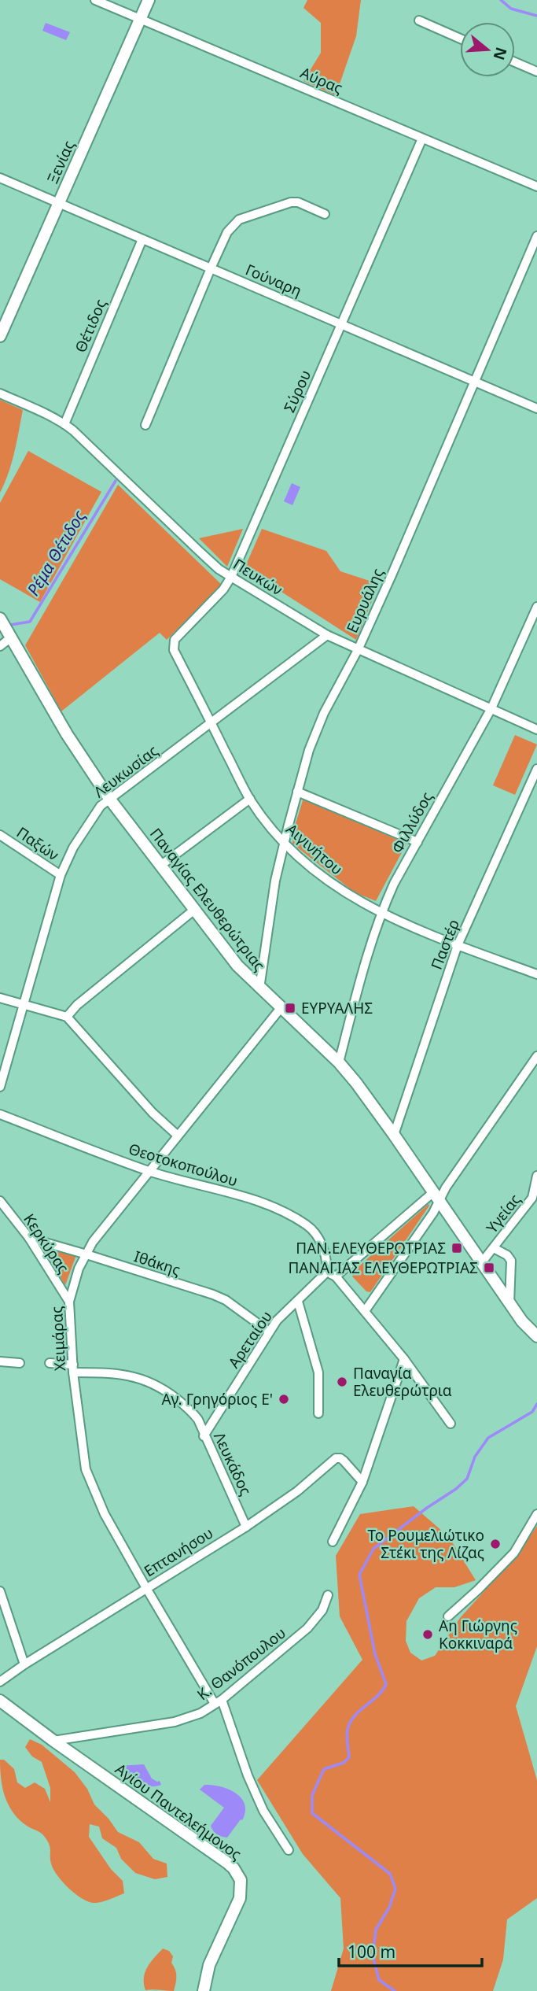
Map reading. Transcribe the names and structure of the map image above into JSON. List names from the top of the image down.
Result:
{
  "streets": {
    "street": [
      "Αύρας",
      "Ξενίας",
      "Γούναρη",
      "Θέτιδος",
      "Σύρου",
      "Πευκών",
      "Ευρυάλης",
      "Λευκωσίας",
      "Φιλλύδος",
      "Παξών",
      "Αιγινήτου",
      "Παναγίας Ελευθερώτριας",
      "Παστέρ",
      "Θεοτοκοπούλου",
      "Υγείας",
      "Κερκύρας",
      "Ιθάκης",
      "Χειμάρας",
      "Αρεταίου",
      "Λευκάδος",
      "Επτανήσου",
      "Κ. Θανόπουλου",
      "Αγίου Παντελεήμονος"
    ]
  },
  "crossings": [
    ["Αύρας", "Ξενίας"],
    ["Αύρας", "Σύρου"],
    ["Ξενίας", "Γούναρη"],
    ["Γούναρη", "Θέτιδος"],
    ["Γούναρη", "Σύρου"],
    ["Γούναρη", "Ευρυάλης"],
    ["Θέτιδος", "Πευκών"],
    ["Σύρου", "Πευκών"],
    ["Σύρου", "Αιγινήτου"],
    ["Πευκών", "Ευρυάλης"],
    ["Πευκών", "Λευκωσίας"],
    ["Πευκών", "Φιλλύδος"],
    ["Ευρυάλης", "Αιγινήτου"],
    ["Ευρυάλης", "Παναγίας Ελευθερώτριας"],
    ["Λευκωσίας", "Παξών"],
    ["Λευκωσίας", "Αιγινήτου"],
    ["Λευκωσίας", "Παναγίας Ελευθερώτριας"],
    ["Φιλλύδος", "Αιγινήτου"],
    ["Φιλλύδος", "Παναγίας Ελευθερώτριας"],
    ["Αιγινήτου", "Παστέρ"],
    ["Παναγίας Ελευθερώτριας", "Παστέρ"],
    ["Παναγίας Ελευθερώτριας", "Υγείας"],
    ["Παναγίας Ελευθερώτριας", "Χειμάρας"],
    ["Θεοτοκοπούλου", "Χειμάρας"],
    ["Θεοτοκοπούλου", "Αρεταίου"],
    ["Κερκύρας", "Ιθάκης"],
    ["Κερκύρας", "Χειμάρας"],
    ["Ιθάκης", "Χειμάρας"],
    ["Ιθάκης", "Αρεταίου"],
    ["Χειμάρας", "Λευκάδος"],
    ["Χειμάρας", "Επτανήσου"],
    ["Χειμάρας", "Κ. Θανόπουλου"],
    ["Αρεταίου", "Λευκάδος"],
    ["Λευκάδος", "Επτανήσου"],
    ["Κ. Θανόπουλου", "Αγίου Παντελεήμονος"]
  ],
  "water": ["Ρέμα Θέτιδος"],
  "places": {
    "transit": ["ΕΥΡΥΑΛΗΣ", "ΠΑΝ.ΕΛΕΥΘΕΡΩΤΡΙΑΣ", "ΠΑΝΑΓΙΑΣ ΕΛΕΥΘΕΡΩΤΡΙΑΣ"],
    "other": [
      "Παναγία Ελευθερώτρια",
      "Αγ. Γρηγόριος Ε'",
      "Το Ρουμελιώτικο Στέκι της Λίζας",
      "Αη Γιώργης Κοκκιναρά"
    ]
  },
  "scale_bar": "100 m",
  "north": "right"
}
